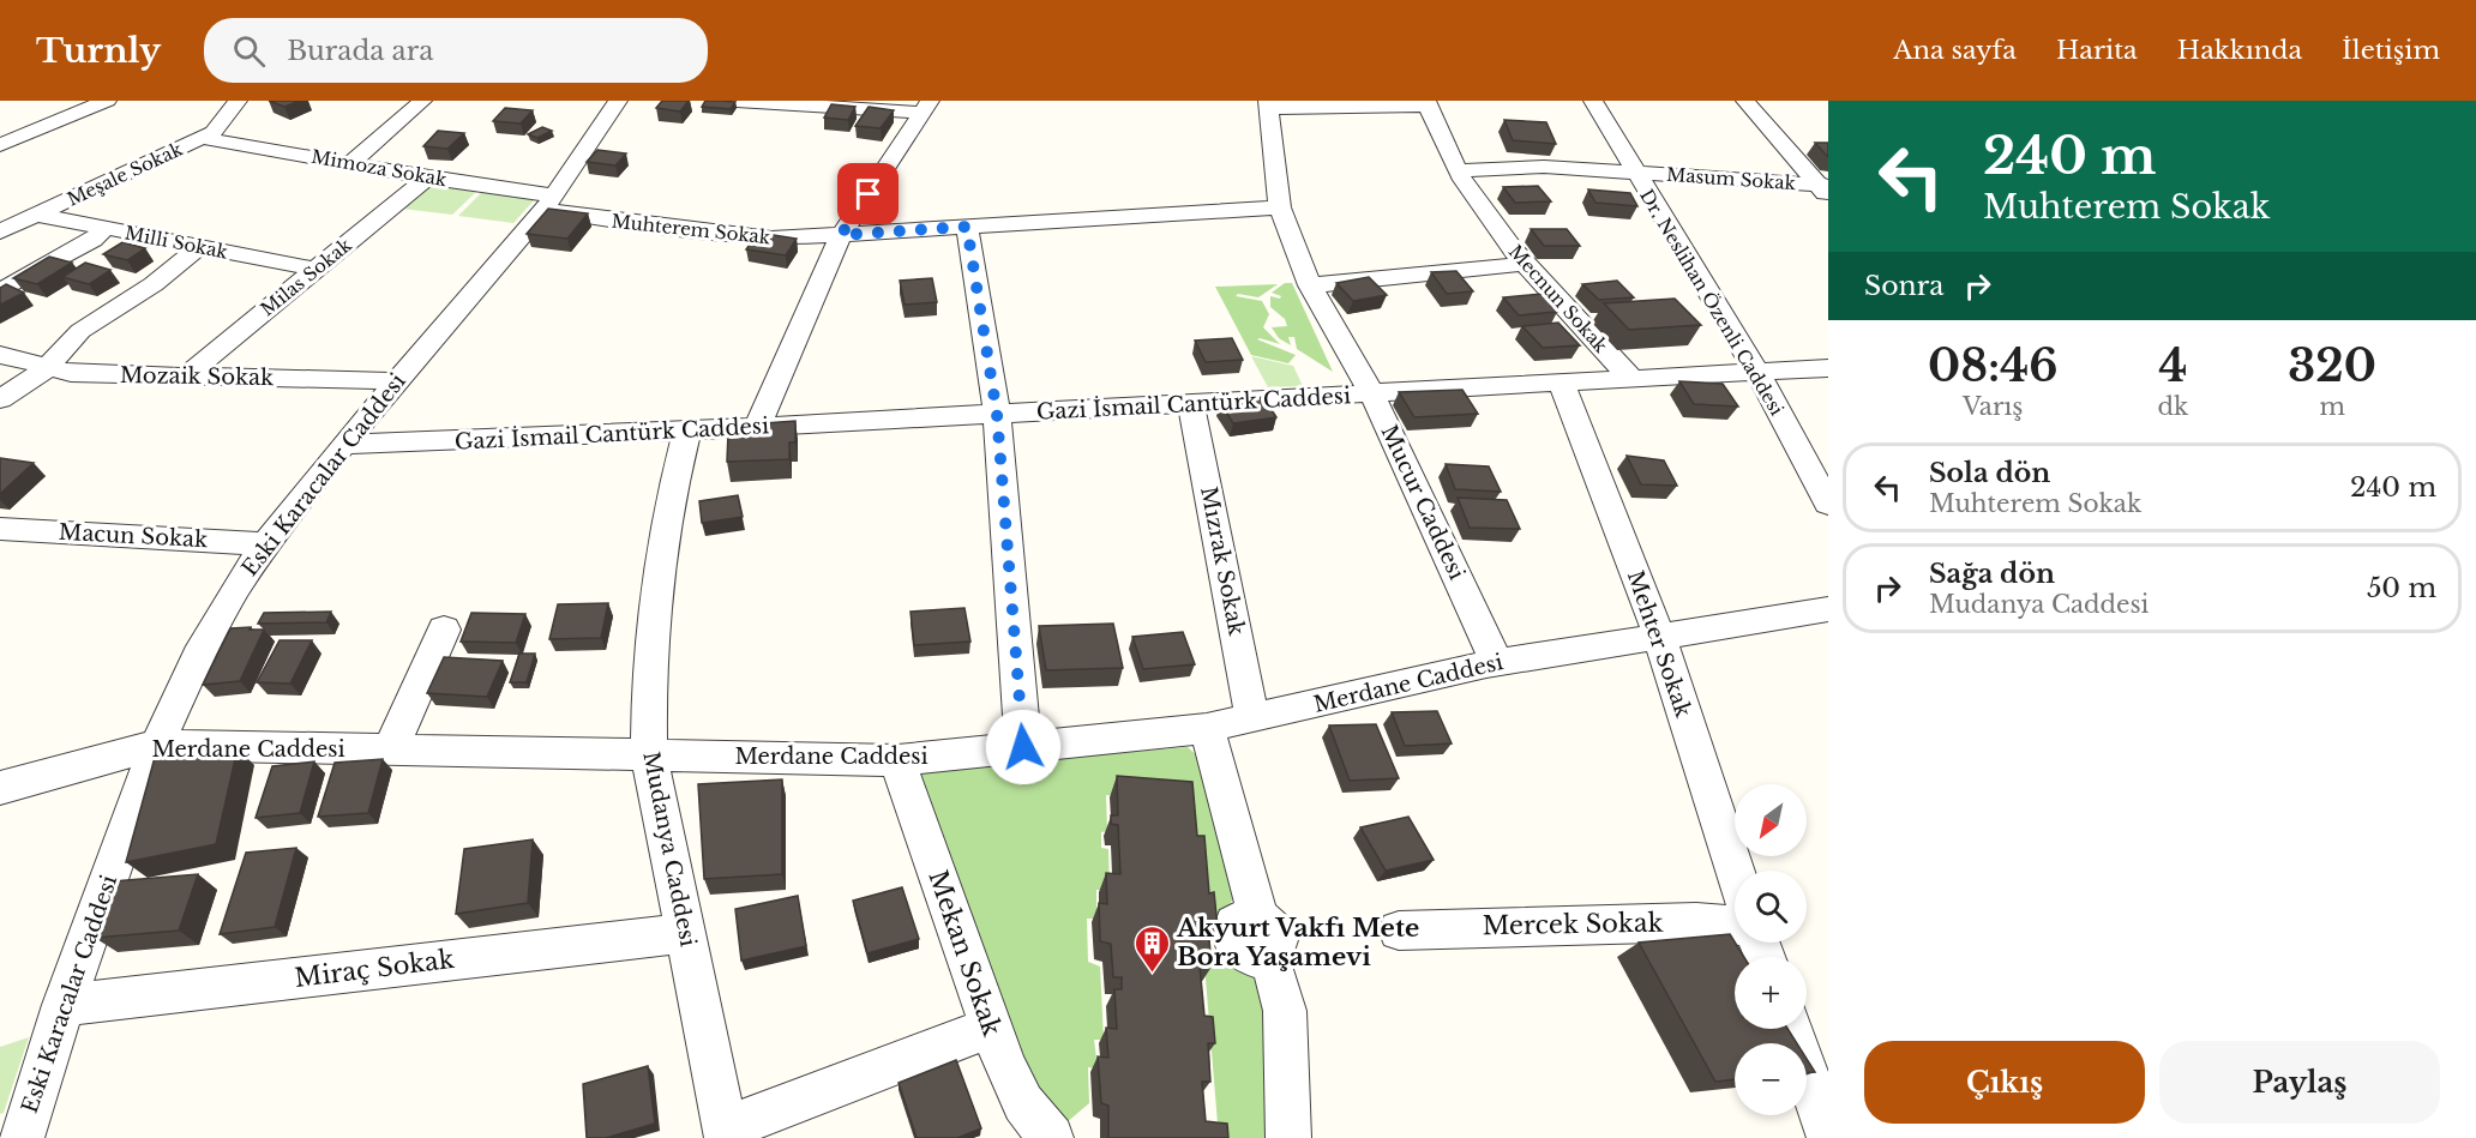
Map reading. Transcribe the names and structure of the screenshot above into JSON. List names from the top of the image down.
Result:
{
  "streets": {
    "street": [
      "Mimoza Sokak",
      "Meşale Sokak",
      "Masum Sokak",
      "Muhterem Sokak",
      "Milli Sokak",
      "Milas Sokak",
      "Mecnun Sokak",
      "Dr. Neslihan Özenli Caddesi",
      "Mozaik Sokak",
      "Gazi İsmail Cantürk Caddesi",
      "Eski Karacalar Caddesi",
      "Mucur Caddesi",
      "Macun Sokak",
      "Mızrak Sokak",
      "Mehter Sokak",
      "Merdane Caddesi",
      "Mudanya Caddesi",
      "Mercek Sokak",
      "Mekan Sokak",
      "Miraç Sokak"
    ]
  },
  "crossings": [
    ["Mimoza Sokak", "Meşale Sokak"],
    ["Mimoza Sokak", "Muhterem Sokak"],
    ["Mimoza Sokak", "Milas Sokak"],
    ["Mimoza Sokak", "Eski Karacalar Caddesi"],
    ["Meşale Sokak", "Milli Sokak"],
    ["Masum Sokak", "Mecnun Sokak"],
    ["Masum Sokak", "Dr. Neslihan Özenli Caddesi"],
    ["Muhterem Sokak", "Eski Karacalar Caddesi"],
    ["Muhterem Sokak", "Mucur Caddesi"],
    ["Milli Sokak", "Milas Sokak"],
    ["Milas Sokak", "Mozaik Sokak"],
    ["Mecnun Sokak", "Gazi İsmail Cantürk Caddesi"],
    ["Dr. Neslihan Özenli Caddesi", "Gazi İsmail Cantürk Caddesi"],
    ["Mozaik Sokak", "Eski Karacalar Caddesi"],
    ["Gazi İsmail Cantürk Caddesi", "Eski Karacalar Caddesi"],
    ["Gazi İsmail Cantürk Caddesi", "Mucur Caddesi"],
    ["Gazi İsmail Cantürk Caddesi", "Mızrak Sokak"],
    ["Gazi İsmail Cantürk Caddesi", "Mehter Sokak"],
    ["Gazi İsmail Cantürk Caddesi", "Mudanya Caddesi"],
    ["Eski Karacalar Caddesi", "Macun Sokak"],
    ["Eski Karacalar Caddesi", "Merdane Caddesi"],
    ["Eski Karacalar Caddesi", "Miraç Sokak"],
    ["Mucur Caddesi", "Merdane Caddesi"],
    ["Mızrak Sokak", "Merdane Caddesi"],
    ["Mehter Sokak", "Merdane Caddesi"],
    ["Merdane Caddesi", "Mudanya Caddesi"],
    ["Merdane Caddesi", "Mekan Sokak"],
    ["Mudanya Caddesi", "Miraç Sokak"]
  ],
  "places": {
    "building": ["Akyurt Vakfı Mete Bora Yaşamevi"]
  },
  "north": "bottom left",
  "page": {
    "header": "Turnly",
    "search": "Burada ara",
    "nav": [
      "Ana sayfa",
      "Harita",
      "Hakkında",
      "İletişim"
    ],
    "turn": ["240 m", "Muhterem Sokak"],
    "then": "Sonra",
    "eta": [
      "08:46",
      "Varış",
      "4",
      "dk",
      "320",
      "m"
    ],
    "list": [
      {
        "name": "Sola dön",
        "note": "Muhterem Sokak",
        "value": "240 m"
      },
      {
        "name": "Sağa dön",
        "note": "Mudanya Caddesi",
        "value": "50 m"
      }
    ],
    "map_buttons": ["+", "−"],
    "buttons": ["Çıkış", "Paylaş"]
  }
}
